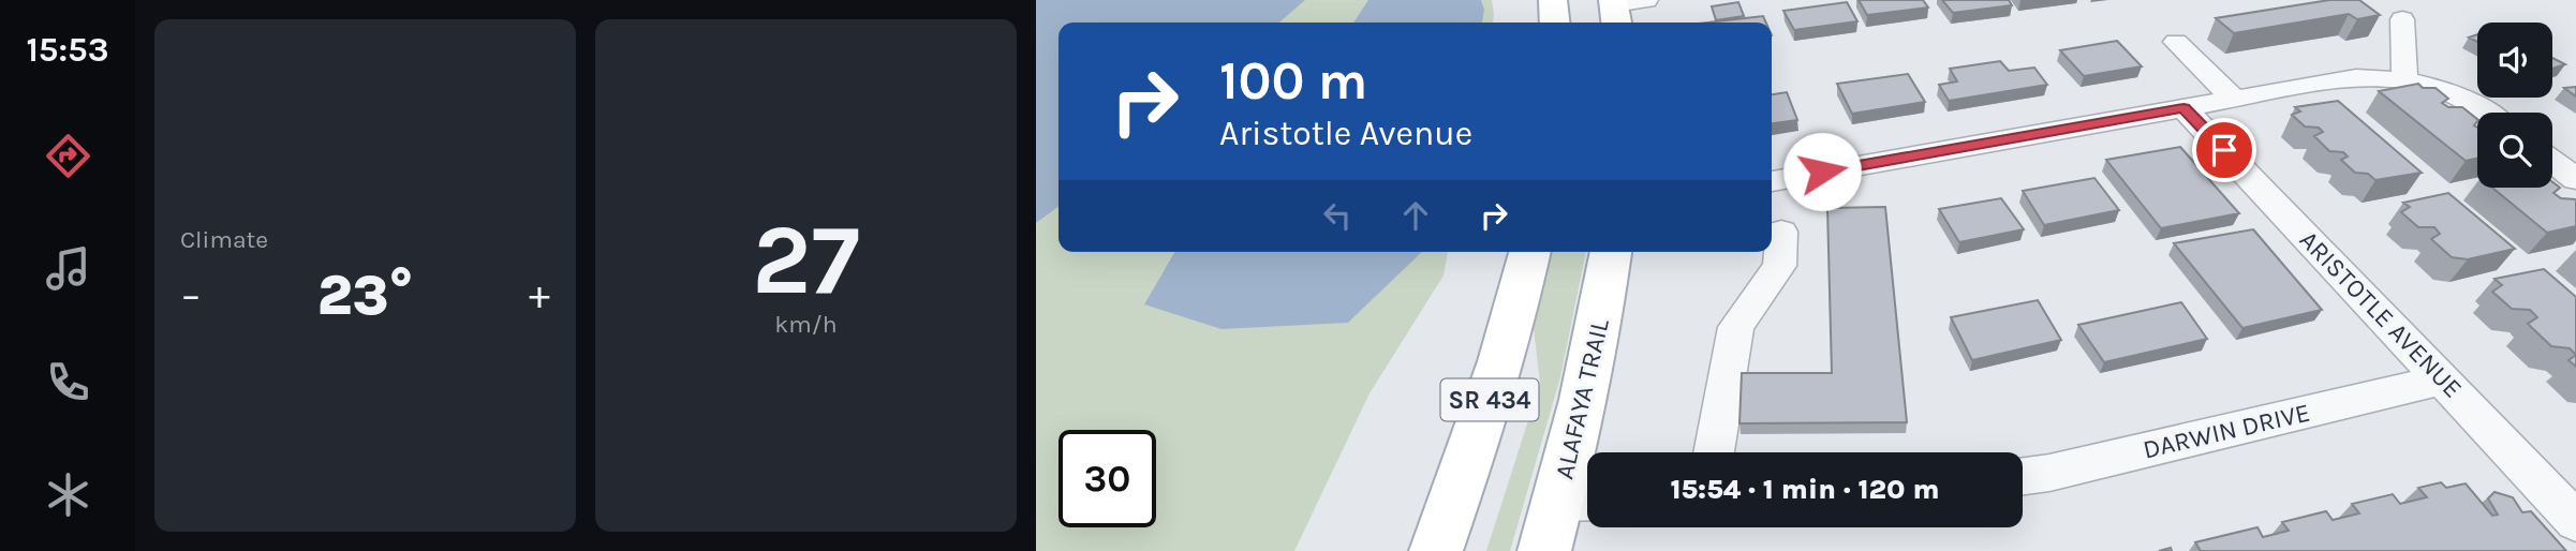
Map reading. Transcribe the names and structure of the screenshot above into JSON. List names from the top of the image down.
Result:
{
  "streets": {
    "main road": ["ALAFAYA TRAIL", "SR 434"],
    "street": ["ARISTOTLE AVENUE", "DARWIN DRIVE"]
  },
  "crossings": [
    ["ARISTOTLE AVENUE", "DARWIN DRIVE"]
  ],
  "page": {
    "tabs": "15:53",
    "tile": [
      "Climate",
      ["27", "km/h"]
    ],
    "turn": ["100 m", "Aristotle Avenue"],
    "heat": ["−", "23°", "+"],
    "limit": "30",
    "trip": "15:54 · 1 min · 120 m"
  }
}
